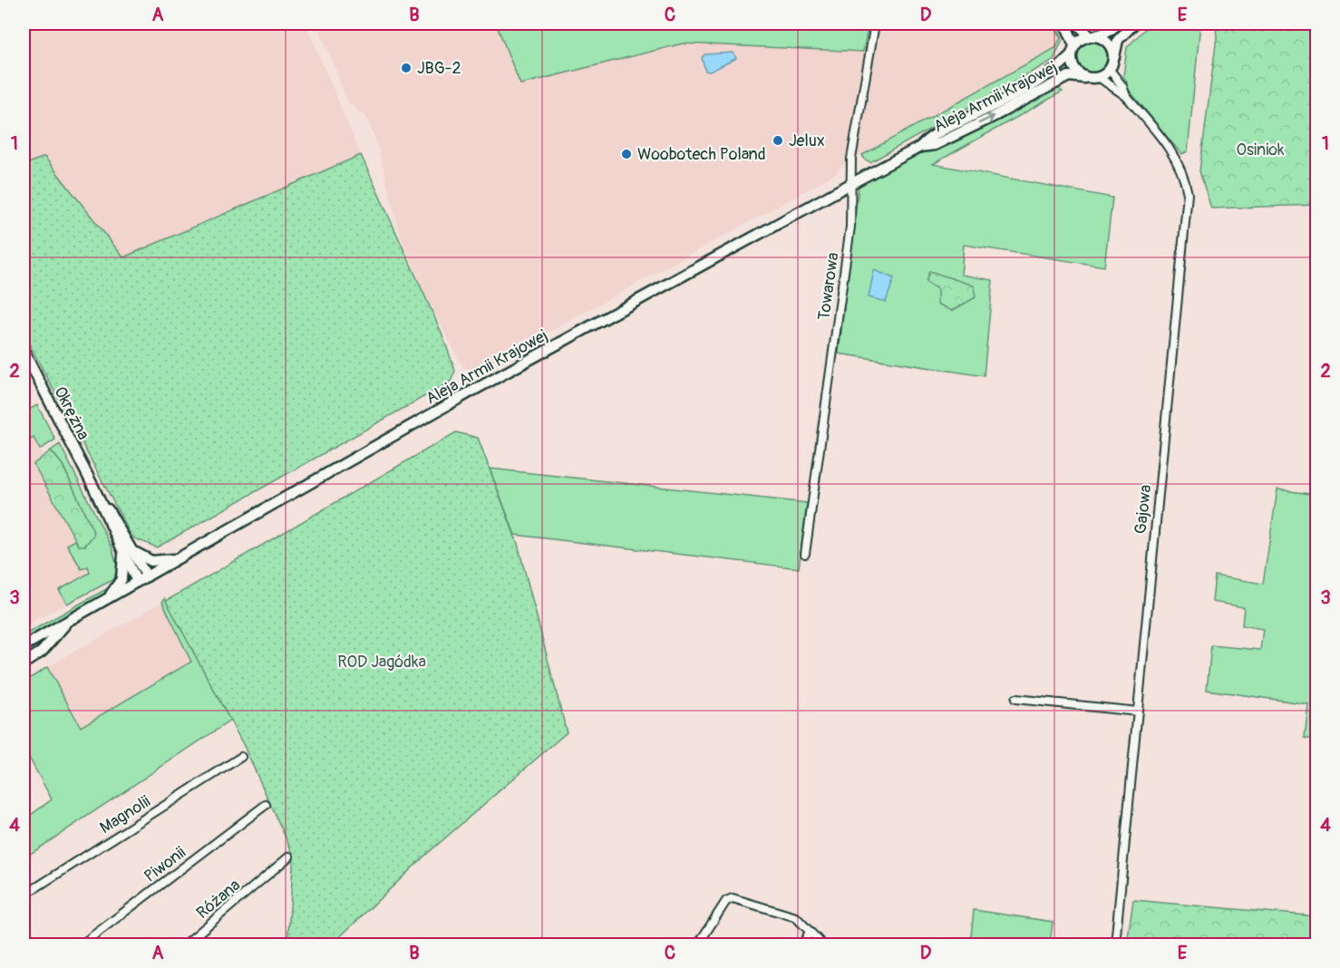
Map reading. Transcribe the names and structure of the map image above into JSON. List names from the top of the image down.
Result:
{
  "streets": {
    "street": [
      "Aleja Armii Krajowej",
      "Towarowa",
      "Okrężna",
      "Gajowa",
      "Magnolii",
      "Piwonii",
      "Różana"
    ]
  },
  "crossings": [
    ["Aleja Armii Krajowej", "Towarowa"],
    ["Aleja Armii Krajowej", "Okrężna"],
    ["Aleja Armii Krajowej", "Gajowa"]
  ],
  "parks": ["Osiniok", "ROD Jagódka"],
  "places": ["JBG-2", "Jelux", "Woobotech Poland"],
  "grid": {
    "columns": [
      "A",
      "B",
      "C",
      "D",
      "E"
    ],
    "rows": [
      "1",
      "2",
      "3",
      "4"
    ]
  }
}
